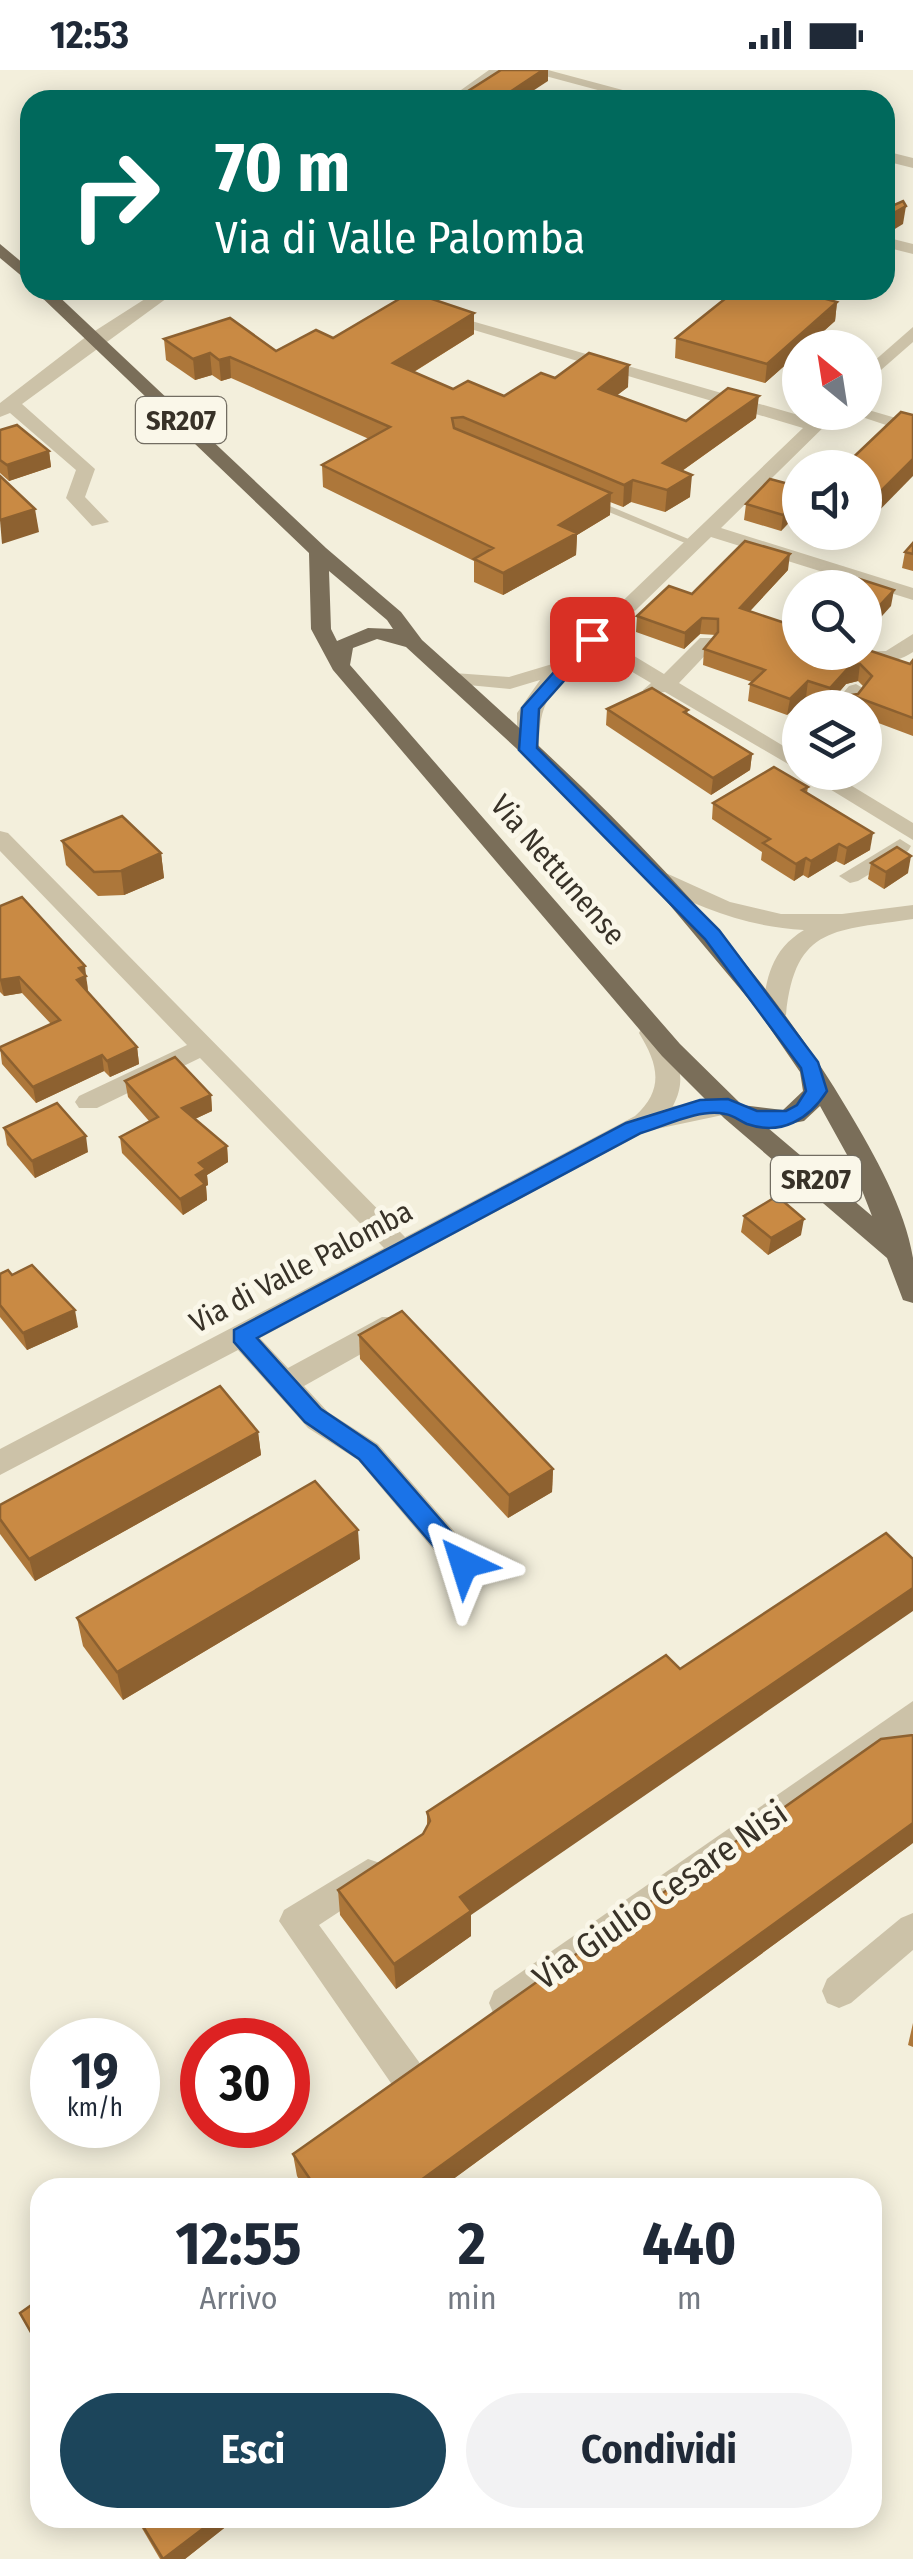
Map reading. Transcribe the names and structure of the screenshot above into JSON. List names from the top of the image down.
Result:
{
  "streets": {
    "main road": ["SR207", "Via Nettunense"],
    "street": ["Via di Valle Palomba", "Via Giulio Cesare Nisi"]
  },
  "crossings": [
    ["SR207", "Via Nettunense"],
    ["SR207", "Via di Valle Palomba"],
    ["Via Nettunense", "Via di Valle Palomba"]
  ],
  "north": "top left",
  "page": {
    "status": "12:53",
    "turn": ["70 m", "Via di Valle Palomba"],
    "speed": "19 km/h",
    "limit": "30",
    "eta": [
      "12:55",
      "Arrivo",
      "2",
      "min",
      "440",
      "m"
    ],
    "buttons": ["Esci", "Condividi"]
  }
}
